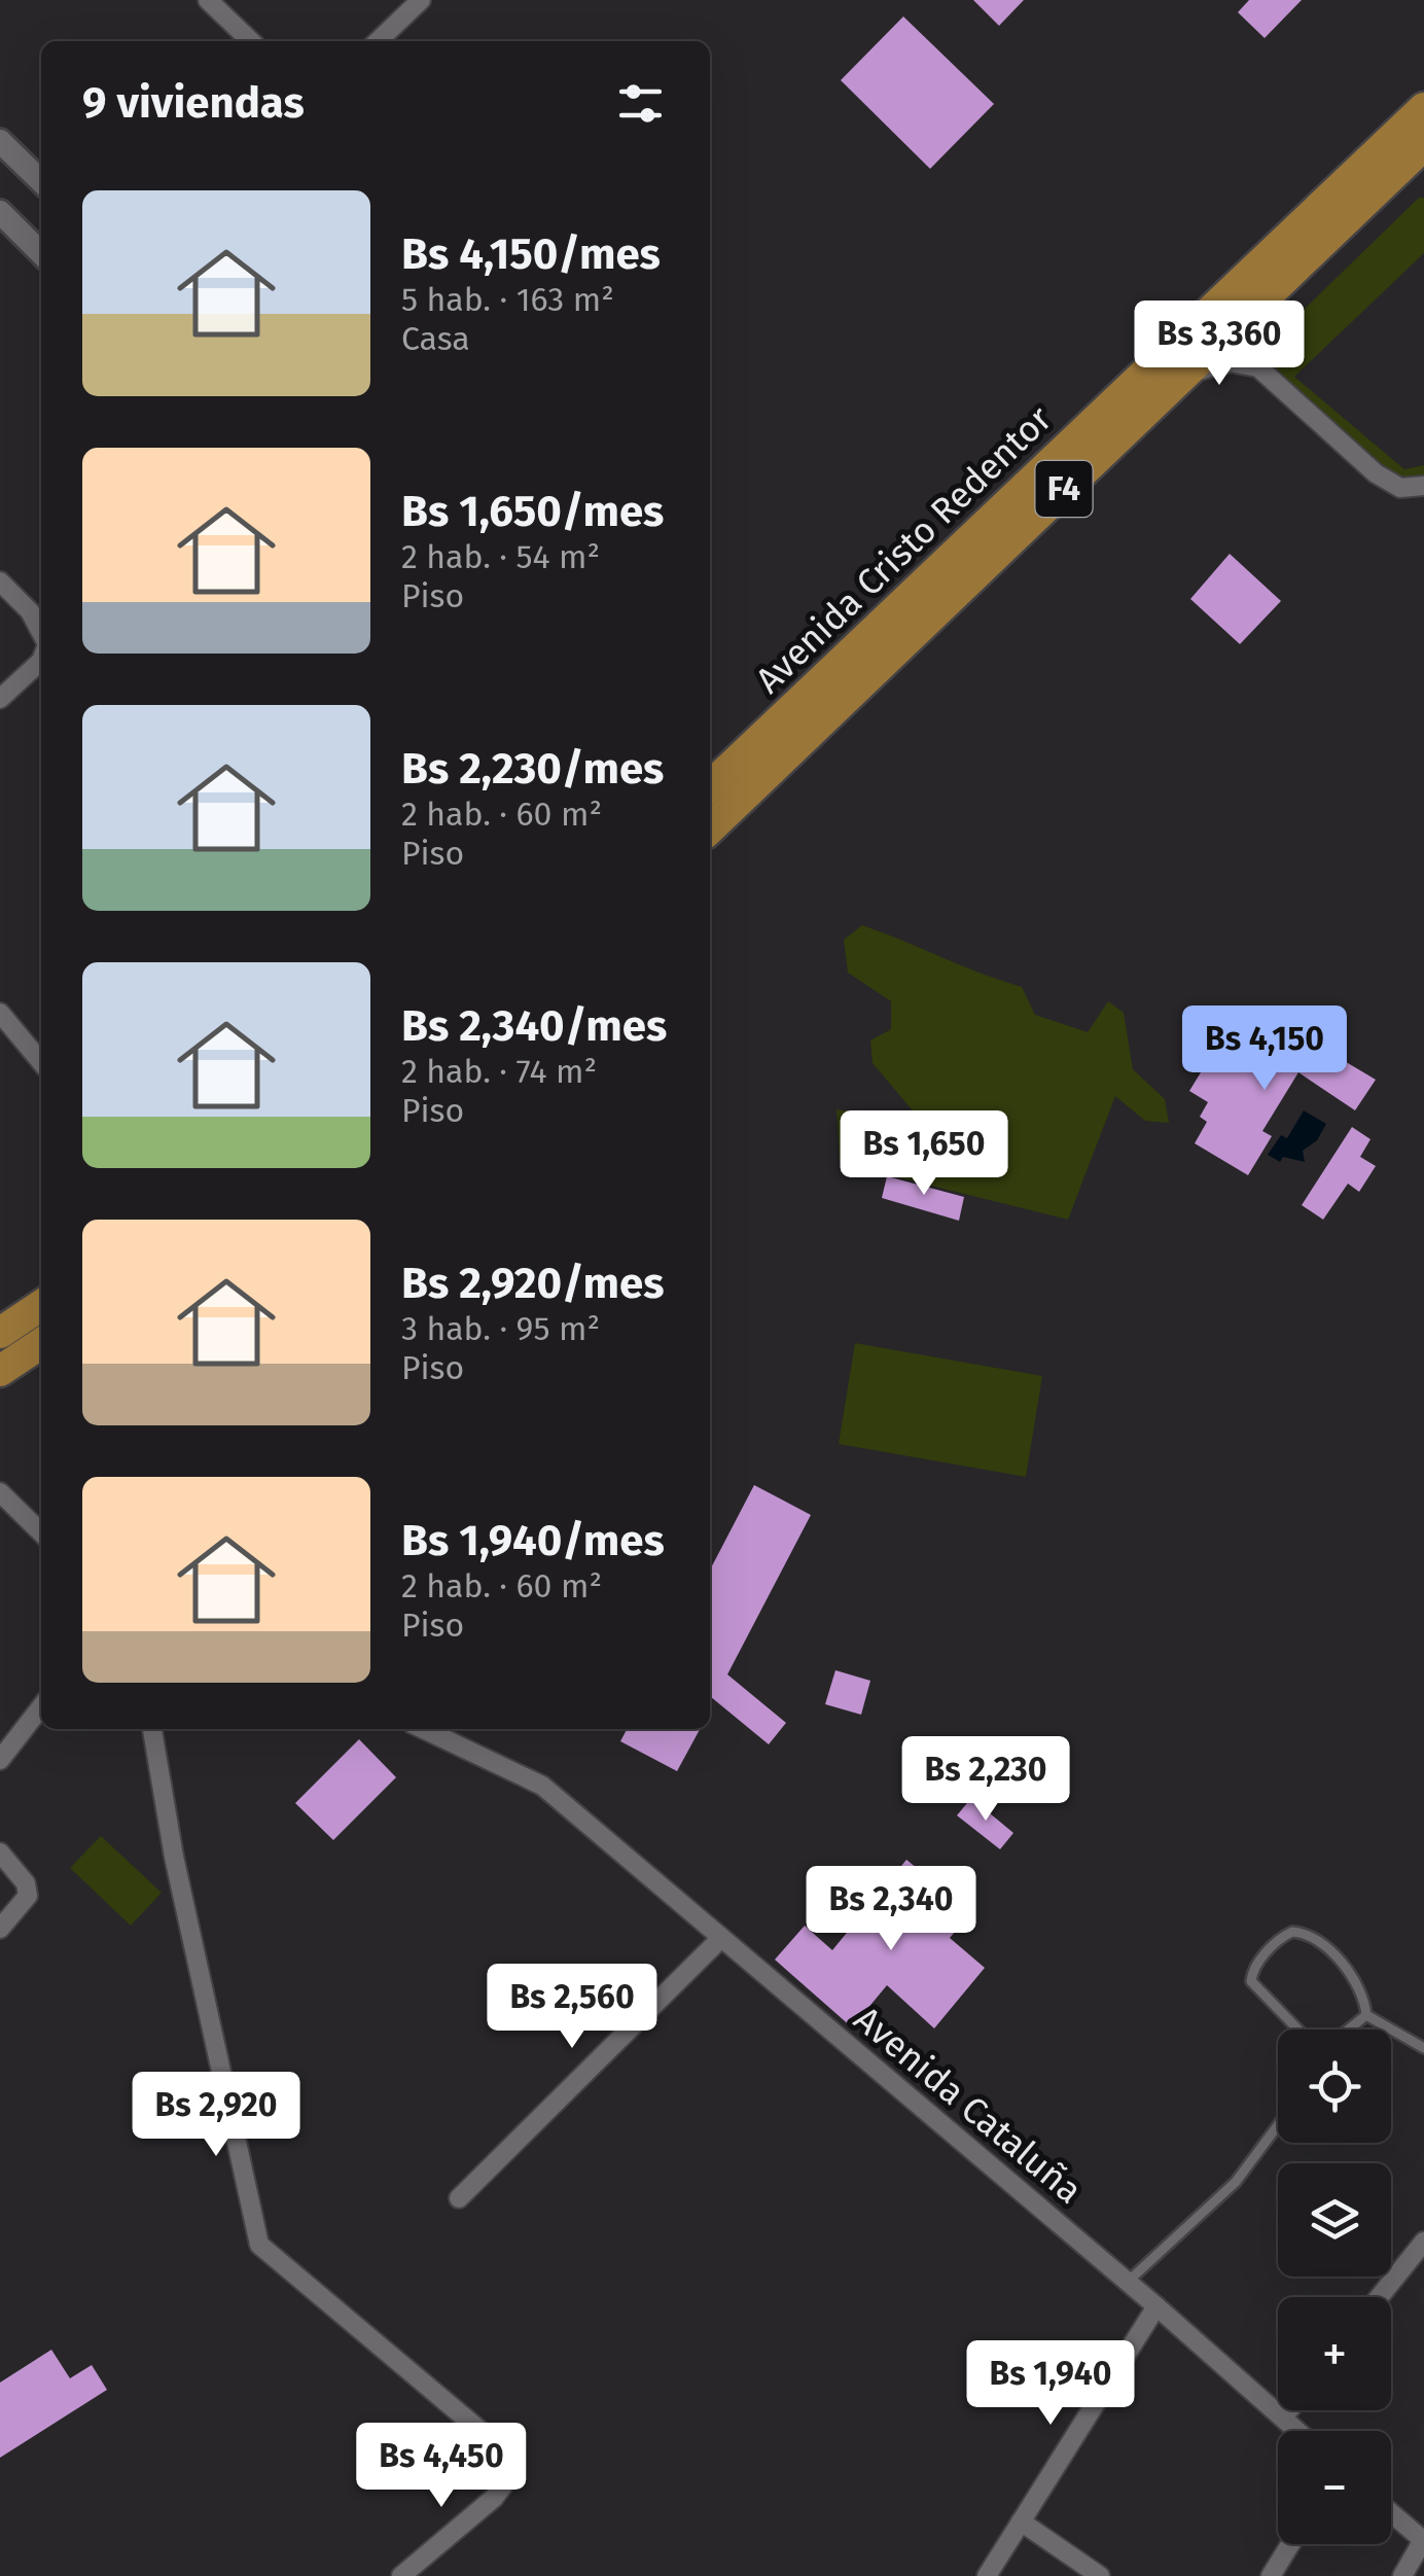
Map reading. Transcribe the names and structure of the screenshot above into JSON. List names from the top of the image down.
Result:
{
  "streets": {
    "highway": ["F4", "Avenida Cristo Redentor"],
    "street": ["Avenida Cataluña"]
  },
  "page": {
    "heading": "9 viviendas",
    "list": [
      {
        "name": "Bs 4,150/mes",
        "note": "5 hab. · 163 m² · Casa"
      },
      {
        "name": "Bs 1,650/mes",
        "note": "2 hab. · 54 m² · Piso"
      },
      {
        "name": "Bs 2,230/mes",
        "note": "2 hab. · 60 m² · Piso"
      },
      {
        "name": "Bs 2,340/mes",
        "note": "2 hab. · 74 m² · Piso"
      },
      {
        "name": "Bs 2,920/mes",
        "note": "3 hab. · 95 m² · Piso"
      },
      {
        "name": "Bs 1,940/mes",
        "note": "2 hab. · 60 m² · Piso"
      }
    ],
    "price": [
      "Bs 3,360",
      "Bs 4,150",
      "Bs 1,650",
      "Bs 2,230",
      "Bs 2,340",
      "Bs 2,560",
      "Bs 2,920",
      "Bs 1,940",
      "Bs 4,450"
    ],
    "map_buttons": ["+", "−"]
  }
}
